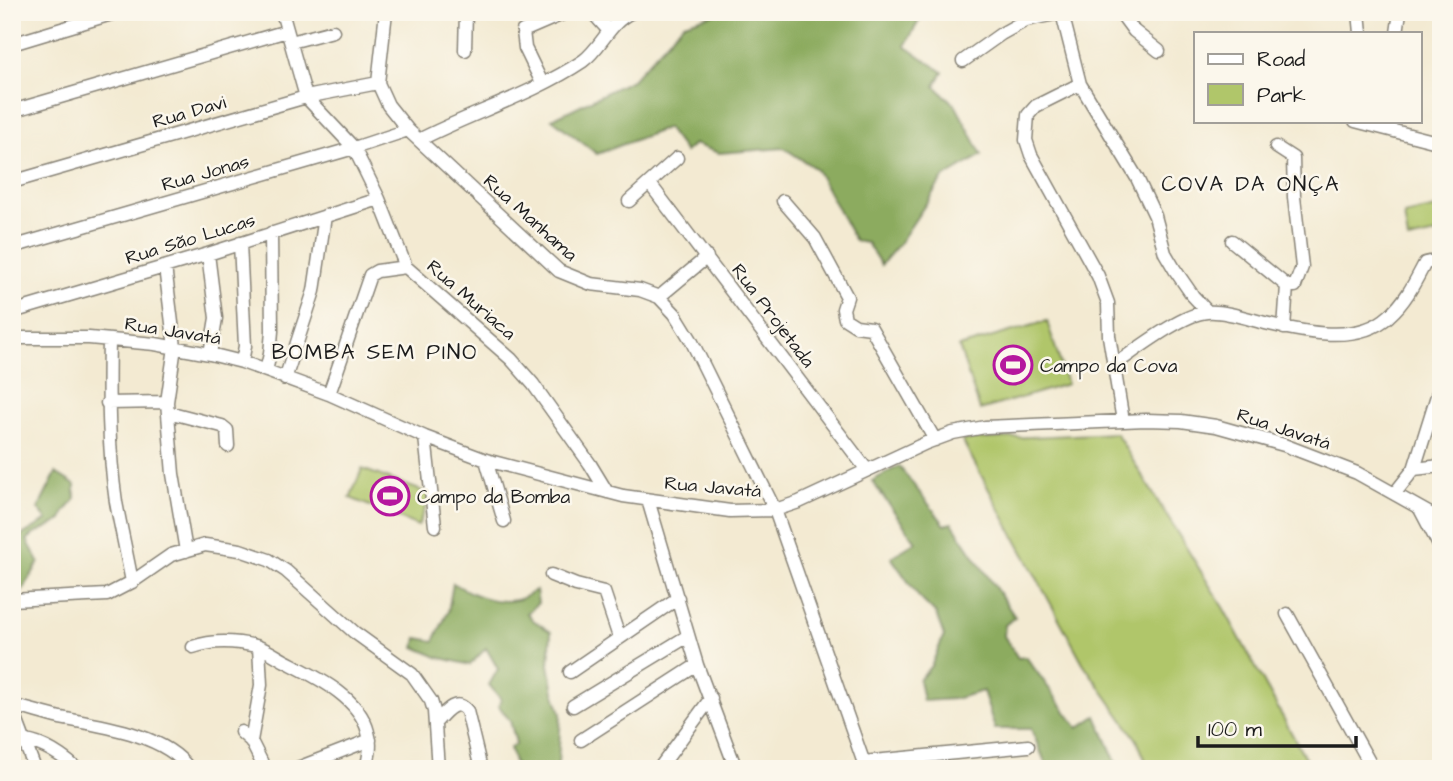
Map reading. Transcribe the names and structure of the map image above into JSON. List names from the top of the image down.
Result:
{
  "streets": {
    "street": [
      "Rua Davi",
      "Rua Jonas",
      "Rua Manhama",
      "Rua São Lucas",
      "Rua Muriaca",
      "Rua Projetada",
      "Rua Javatá"
    ]
  },
  "crossings": [
    ["Rua Davi", "Rua Manhama"],
    ["Rua Davi", "Rua Muriaca"],
    ["Rua Jonas", "Rua Manhama"],
    ["Rua Jonas", "Rua Muriaca"],
    ["Rua São Lucas", "Rua Muriaca"],
    ["Rua Muriaca", "Rua Javatá"],
    ["Rua Projetada", "Rua Javatá"]
  ],
  "districts": ["COVA DA ONÇA", "BOMBA SEM PINO"],
  "places": {
    "sports": ["Campo da Cova", "Campo da Bomba"]
  },
  "legend": ["Road", "Park"],
  "scale_bar": "100 m"
}
